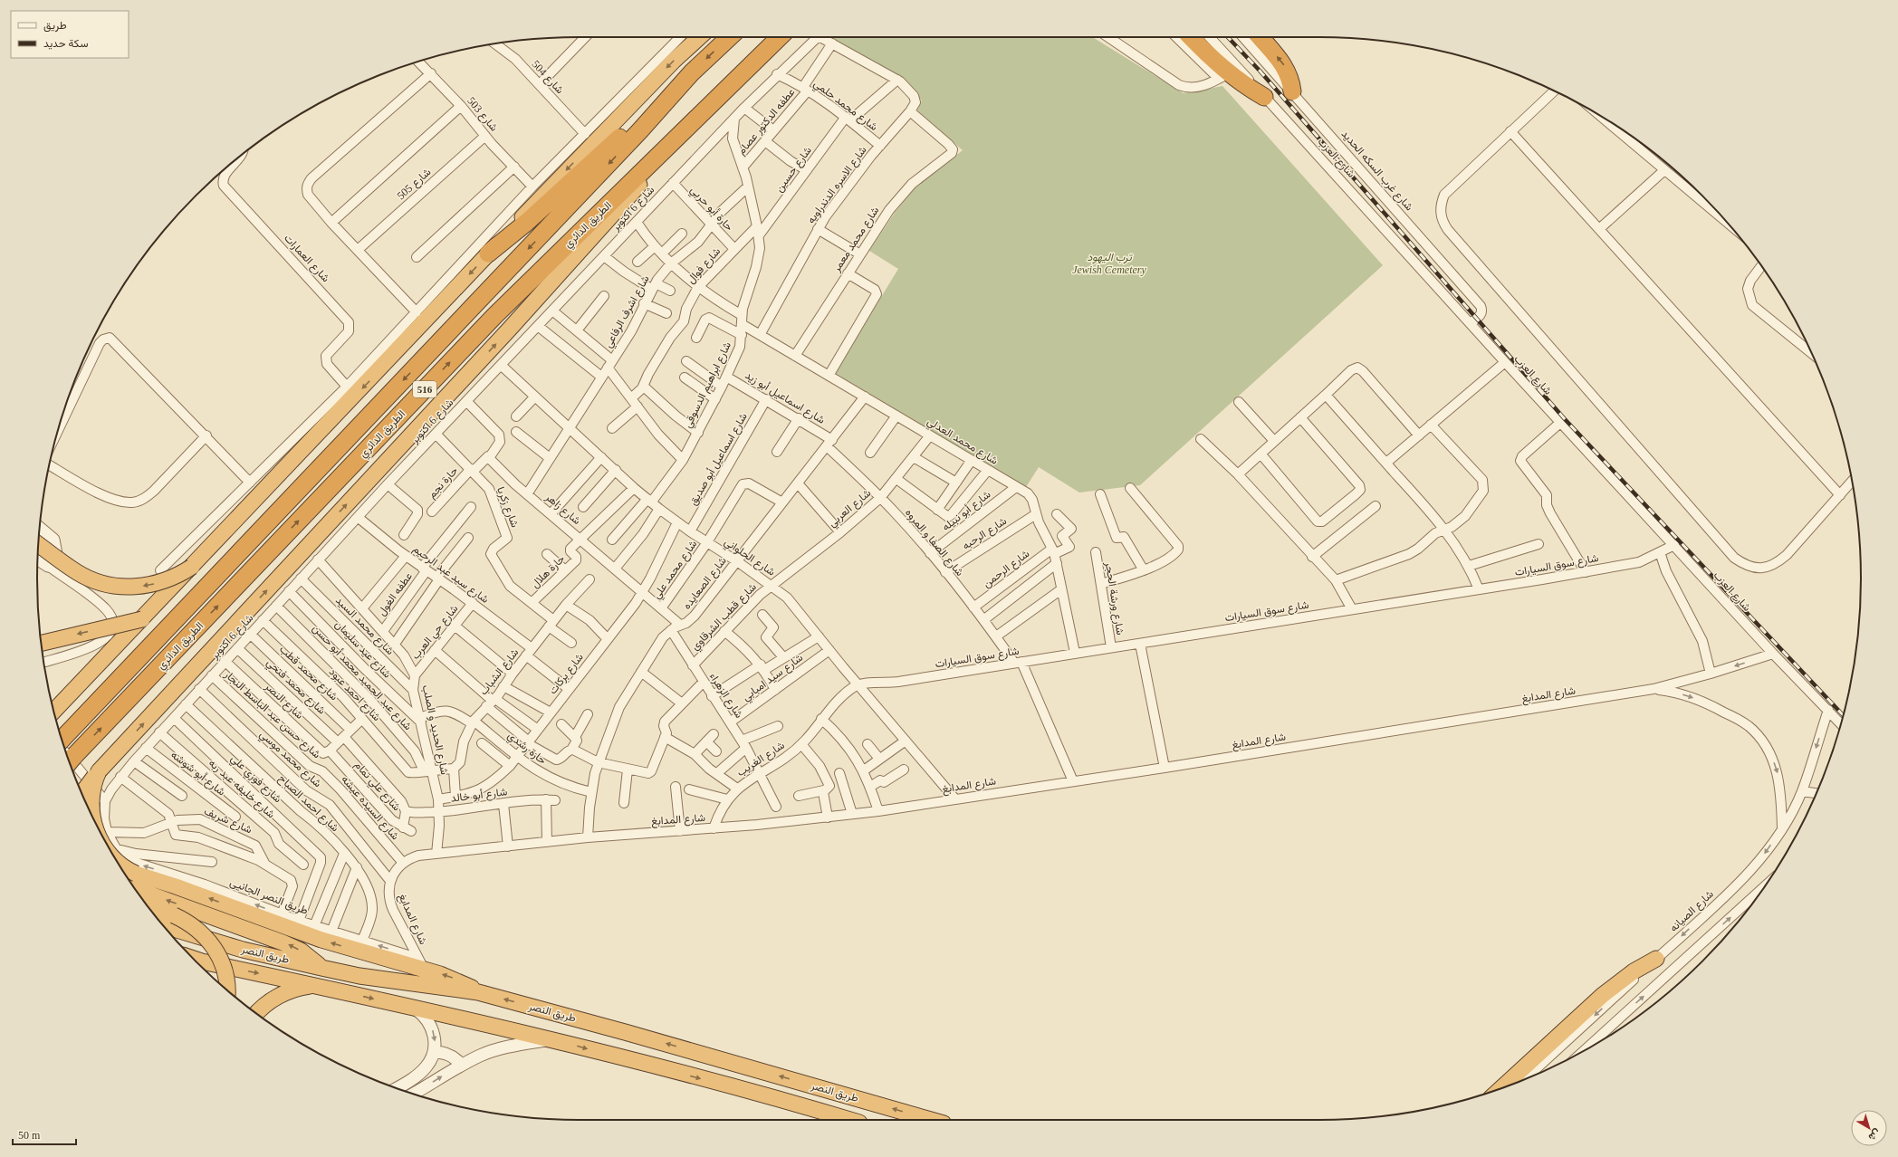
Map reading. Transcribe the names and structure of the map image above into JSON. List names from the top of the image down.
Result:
{
  "streets": {
    "highway": ["الطريق الدائري", "516", "طريق النصر"],
    "street": [
      "شارع 504",
      "شارع محمد حلمي",
      "شارع 503",
      "عطفه الدكتور عصام",
      "شارع العزب",
      "شارع حسين",
      "شارع غرب السكه الحديد",
      "شارع 505",
      "شارع الاسره الدندراويه",
      "شارع 6 اكتوبر",
      "حارة أبو حربي",
      "شارع محمد معمر",
      "شارع العمارات",
      "شارع فوال",
      "شارع اشرف الرفاعي",
      "شارع ابراهيم الدسوقي",
      "شارع اسماعيل أبو زيد",
      "شارع محمد العدلي",
      "شارع اسماعيل أبو صديق",
      "حارة نجم",
      "شارع زكريا",
      "شارع العربي",
      "شارع زاهر",
      "شارع أبو نبيله",
      "شارع الرحبه",
      "شارع الصفا و المروه",
      "شارع الحلواني",
      "شارع سوق السيارات",
      "شارع الرحمن",
      "شارع محمد علي",
      "حارة هلال",
      "شارع سيد عبد الرحيم",
      "شارع الصعايده",
      "عطفه الغول",
      "شارع ورشة الحجر",
      "شارع قطب الشرقاوي",
      "شارع محمد السيد",
      "شارع حي العرب",
      "شارع عيد سليمان",
      "شارع الشباب",
      "شارع محمد قطب",
      "شارع بركات",
      "شارع عبد الحميد محمد أبو حسن",
      "شارع سيد امبابي",
      "شارع محمد فتحي",
      "شارع احمد عبود",
      "شارع المدابغ",
      "شارع الزهراء",
      "شارع النصر",
      "شارع حسن عبد الباسط النجار",
      "شارع الحديد و الصلب",
      "حارة رشدي",
      "شارع محمد موسي",
      "شارع الغريب",
      "شارع أبو شوشه",
      "شارع فوزي علي",
      "شارع علي تمام",
      "شارع خليفه عبد ربه",
      "شارع أبو خالد",
      "شارع احمد الصباح",
      "شارع السيده عيشه",
      "شارع شريف",
      "طريق النصر الجانيى",
      "شارع الصيانه"
    ]
  },
  "crossings": [
    ["شارع محمد حلمي", "عطفه الدكتور عصام"],
    ["شارع محمد حلمي", "شارع حسين"],
    ["شارع محمد حلمي", "شارع الاسره الدندراويه"],
    ["شارع محمد حلمي", "شارع 6 اكتوبر"],
    ["شارع 503", "شارع 505"],
    ["عطفه الدكتور عصام", "شارع ابراهيم الدسوقي"],
    ["شارع العزب", "شارع غرب السكه الحديد"],
    ["شارع العزب", "شارع سوق السيارات"],
    ["شارع العزب", "شارع المدابغ"],
    ["شارع العزب", "شارع الصيانه"],
    ["شارع حسين", "شارع ابراهيم الدسوقي"],
    ["شارع الاسره الدندراويه", "شارع محمد معمر"],
    ["شارع الاسره الدندراويه", "شارع محمد العدلي"],
    ["شارع 6 اكتوبر", "حارة أبو حربي"],
    ["شارع 6 اكتوبر", "شارع ابراهيم الدسوقي"],
    ["شارع 6 اكتوبر", "شارع محمد العدلي"],
    ["شارع 6 اكتوبر", "شارع زكريا"],
    ["شارع 6 اكتوبر", "شارع الحلواني"],
    ["شارع 6 اكتوبر", "شارع سيد عبد الرحيم"],
    ["شارع 6 اكتوبر", "شارع محمد السيد"],
    ["شارع 6 اكتوبر", "شارع عيد سليمان"],
    ["شارع 6 اكتوبر", "شارع محمد قطب"],
    ["شارع 6 اكتوبر", "شارع عبد الحميد محمد أبو حسن"],
    ["شارع 6 اكتوبر", "شارع محمد فتحي"],
    ["شارع 6 اكتوبر", "شارع احمد عبود"],
    ["شارع 6 اكتوبر", "شارع النصر"],
    ["شارع 6 اكتوبر", "شارع حسن عبد الباسط النجار"],
    ["شارع 6 اكتوبر", "شارع الحديد و الصلب"],
    ["شارع 6 اكتوبر", "شارع محمد موسي"],
    ["شارع 6 اكتوبر", "شارع أبو شوشه"],
    ["شارع 6 اكتوبر", "شارع فوزي علي"],
    ["شارع 6 اكتوبر", "شارع خليفه عبد ربه"],
    ["شارع 6 اكتوبر", "شارع احمد الصباح"],
    ["شارع 6 اكتوبر", "شارع شريف"],
    ["شارع 6 اكتوبر", "طريق النصر الجانيى"],
    ["حارة أبو حربي", "شارع فوال"],
    ["حارة أبو حربي", "شارع اشرف الرفاعي"],
    ["شارع محمد معمر", "شارع محمد العدلي"],
    ["شارع فوال", "شارع ابراهيم الدسوقي"],
    ["شارع فوال", "شارع محمد العدلي"],
    ["شارع اشرف الرفاعي", "شارع ابراهيم الدسوقي"],
    ["شارع اشرف الرفاعي", "شارع محمد العدلي"],
    ["شارع اشرف الرفاعي", "شارع زاهر"],
    ["شارع اشرف الرفاعي", "شارع الحلواني"],
    ["شارع ابراهيم الدسوقي", "شارع اسماعيل أبو زيد"],
    ["شارع ابراهيم الدسوقي", "شارع محمد العدلي"],
    ["شارع ابراهيم الدسوقي", "شارع الحلواني"],
    ["شارع اسماعيل أبو زيد", "شارع اسماعيل أبو صديق"],
    ["شارع اسماعيل أبو زيد", "شارع الصفا و المروه"],
    ["شارع اسماعيل أبو زيد", "شارع الصعايده"],
    ["شارع محمد العدلي", "شارع العربي"],
    ["شارع محمد العدلي", "شارع أبو نبيله"],
    ["شارع محمد العدلي", "شارع الرحبه"],
    ["شارع محمد العدلي", "شارع سوق السيارات"],
    ["شارع محمد العدلي", "شارع الرحمن"],
    ["شارع محمد العدلي", "شارع الصعايده"],
    ["شارع اسماعيل أبو صديق", "شارع الحلواني"],
    ["حارة نجم", "شارع زكريا"],
    ["حارة نجم", "شارع زاهر"],
    ["شارع زكريا", "حارة هلال"],
    ["شارع زكريا", "شارع الشباب"],
    ["شارع العربي", "شارع الصفا و المروه"],
    ["شارع العربي", "شارع الحلواني"],
    ["شارع العربي", "شارع قطب الشرقاوي"],
    ["شارع زاهر", "شارع محمد علي"],
    ["شارع زاهر", "حارة هلال"],
    ["شارع زاهر", "شارع الصعايده"],
    ["شارع زاهر", "شارع بركات"],
    ["شارع أبو نبيله", "شارع الصفا و المروه"],
    ["شارع الرحبه", "شارع الصفا و المروه"],
    ["شارع الصفا و المروه", "شارع سوق السيارات"],
    ["شارع الصفا و المروه", "شارع الرحمن"],
    ["شارع الصفا و المروه", "شارع الصعايده"],
    ["شارع الصفا و المروه", "شارع المدابغ"],
    ["شارع الحلواني", "شارع سوق السيارات"],
    ["شارع الحلواني", "شارع محمد علي"],
    ["شارع الحلواني", "شارع الصعايده"],
    ["شارع الحلواني", "شارع قطب الشرقاوي"],
    ["شارع الحلواني", "شارع بركات"],
    ["شارع الحلواني", "شارع سيد امبابي"],
    ["شارع الحلواني", "شارع المدابغ"],
    ["شارع الحلواني", "شارع الغريب"],
    ["شارع سوق السيارات", "شارع ورشة الحجر"],
    ["شارع سوق السيارات", "شارع الغريب"],
    ["شارع محمد علي", "شارع الصعايده"],
    ["شارع سيد عبد الرحيم", "عطفه الغول"],
    ["شارع سيد عبد الرحيم", "شارع حي العرب"],
    ["شارع سيد عبد الرحيم", "شارع الشباب"],
    ["شارع سيد عبد الرحيم", "شارع بركات"],
    ["شارع الصعايده", "شارع المدابغ"],
    ["شارع الصعايده", "شارع الزهراء"],
    ["شارع الصعايده", "حارة رشدي"],
    ["عطفه الغول", "شارع الحديد و الصلب"],
    ["شارع قطب الشرقاوي", "شارع الزهراء"],
    ["شارع محمد السيد", "شارع الحديد و الصلب"],
    ["شارع حي العرب", "شارع الحديد و الصلب"],
    ["شارع عيد سليمان", "شارع الحديد و الصلب"],
    ["شارع عيد سليمان", "حارة رشدي"],
    ["شارع الشباب", "حارة رشدي"],
    ["شارع بركات", "شارع الحديد و الصلب"],
    ["شارع بركات", "حارة رشدي"],
    ["شارع عبد الحميد محمد أبو حسن", "شارع احمد عبود"],
    ["شارع عبد الحميد محمد أبو حسن", "شارع الحديد و الصلب"],
    ["شارع سيد امبابي", "شارع الزهراء"],
    ["شارع محمد فتحي", "شارع أبو خالد"],
    ["شارع احمد عبود", "شارع الحديد و الصلب"],
    ["شارع المدابغ", "شارع الحديد و الصلب"],
    ["شارع المدابغ", "شارع محمد موسي"],
    ["شارع المدابغ", "شارع الغريب"],
    ["شارع المدابغ", "شارع أبو خالد"],
    ["شارع المدابغ", "شارع السيده عيشه"],
    ["شارع المدابغ", "طريق النصر الجانيى"],
    ["شارع المدابغ", "شارع الصيانه"],
    ["شارع الزهراء", "شارع الغريب"],
    ["شارع النصر", "شارع علي تمام"],
    ["شارع حسن عبد الباسط النجار", "شارع السيده عيشه"],
    ["شارع الحديد و الصلب", "حارة رشدي"],
    ["شارع الحديد و الصلب", "شارع أبو خالد"],
    ["شارع فوزي علي", "طريق النصر الجانيى"],
    ["شارع احمد الصباح", "طريق النصر الجانيى"]
  ],
  "parks": ["ترب اليهود Jewish Cemetery"],
  "legend": ["طريق", "سكة حديد"],
  "scale_bar": "50 m",
  "north": "bottom right"
}
